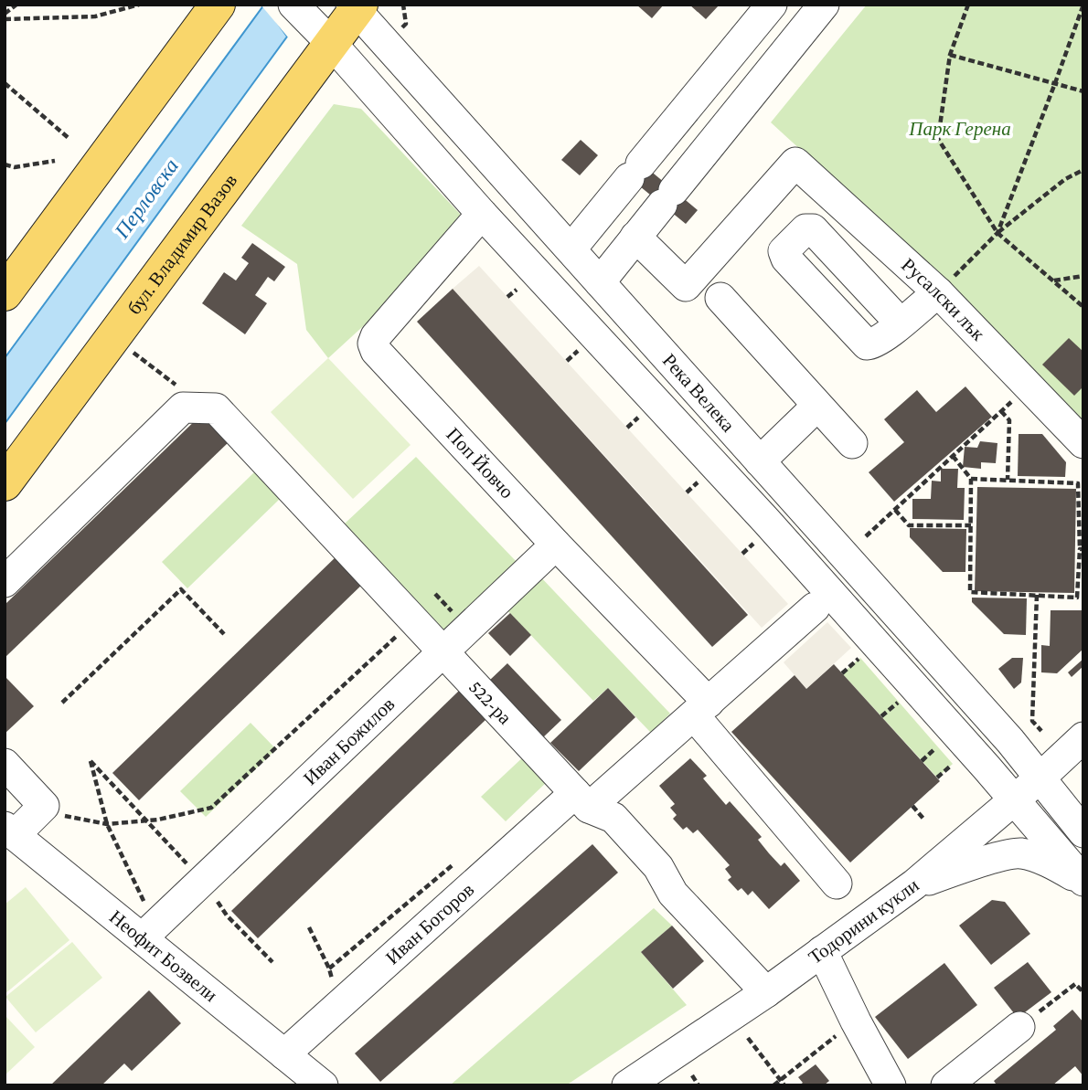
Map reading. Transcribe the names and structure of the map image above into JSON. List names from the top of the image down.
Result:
{
  "streets": {
    "main road": ["бул. Владимир Вазов"],
    "street": [
      "Русалски лък",
      "Река Велека",
      "Поп Йовчо",
      "522-ра",
      "Иван Божилов",
      "Тодорини кукли",
      "Иван Богоров",
      "Неофит Бозвели"
    ]
  },
  "crossings": [
    ["бул. Владимир Вазов", "Река Велека"],
    ["Река Велека", "Поп Йовчо"],
    ["Река Велека", "Тодорини кукли"],
    ["Поп Йовчо", "Иван Божилов"],
    ["Поп Йовчо", "Иван Богоров"],
    ["522-ра", "Иван Божилов"],
    ["522-ра", "Тодорини кукли"],
    ["522-ра", "Иван Богоров"],
    ["Иван Божилов", "Неофит Бозвели"],
    ["Иван Богоров", "Неофит Бозвели"]
  ],
  "water": ["Перловска"],
  "parks": ["Парк Герена"]
}
